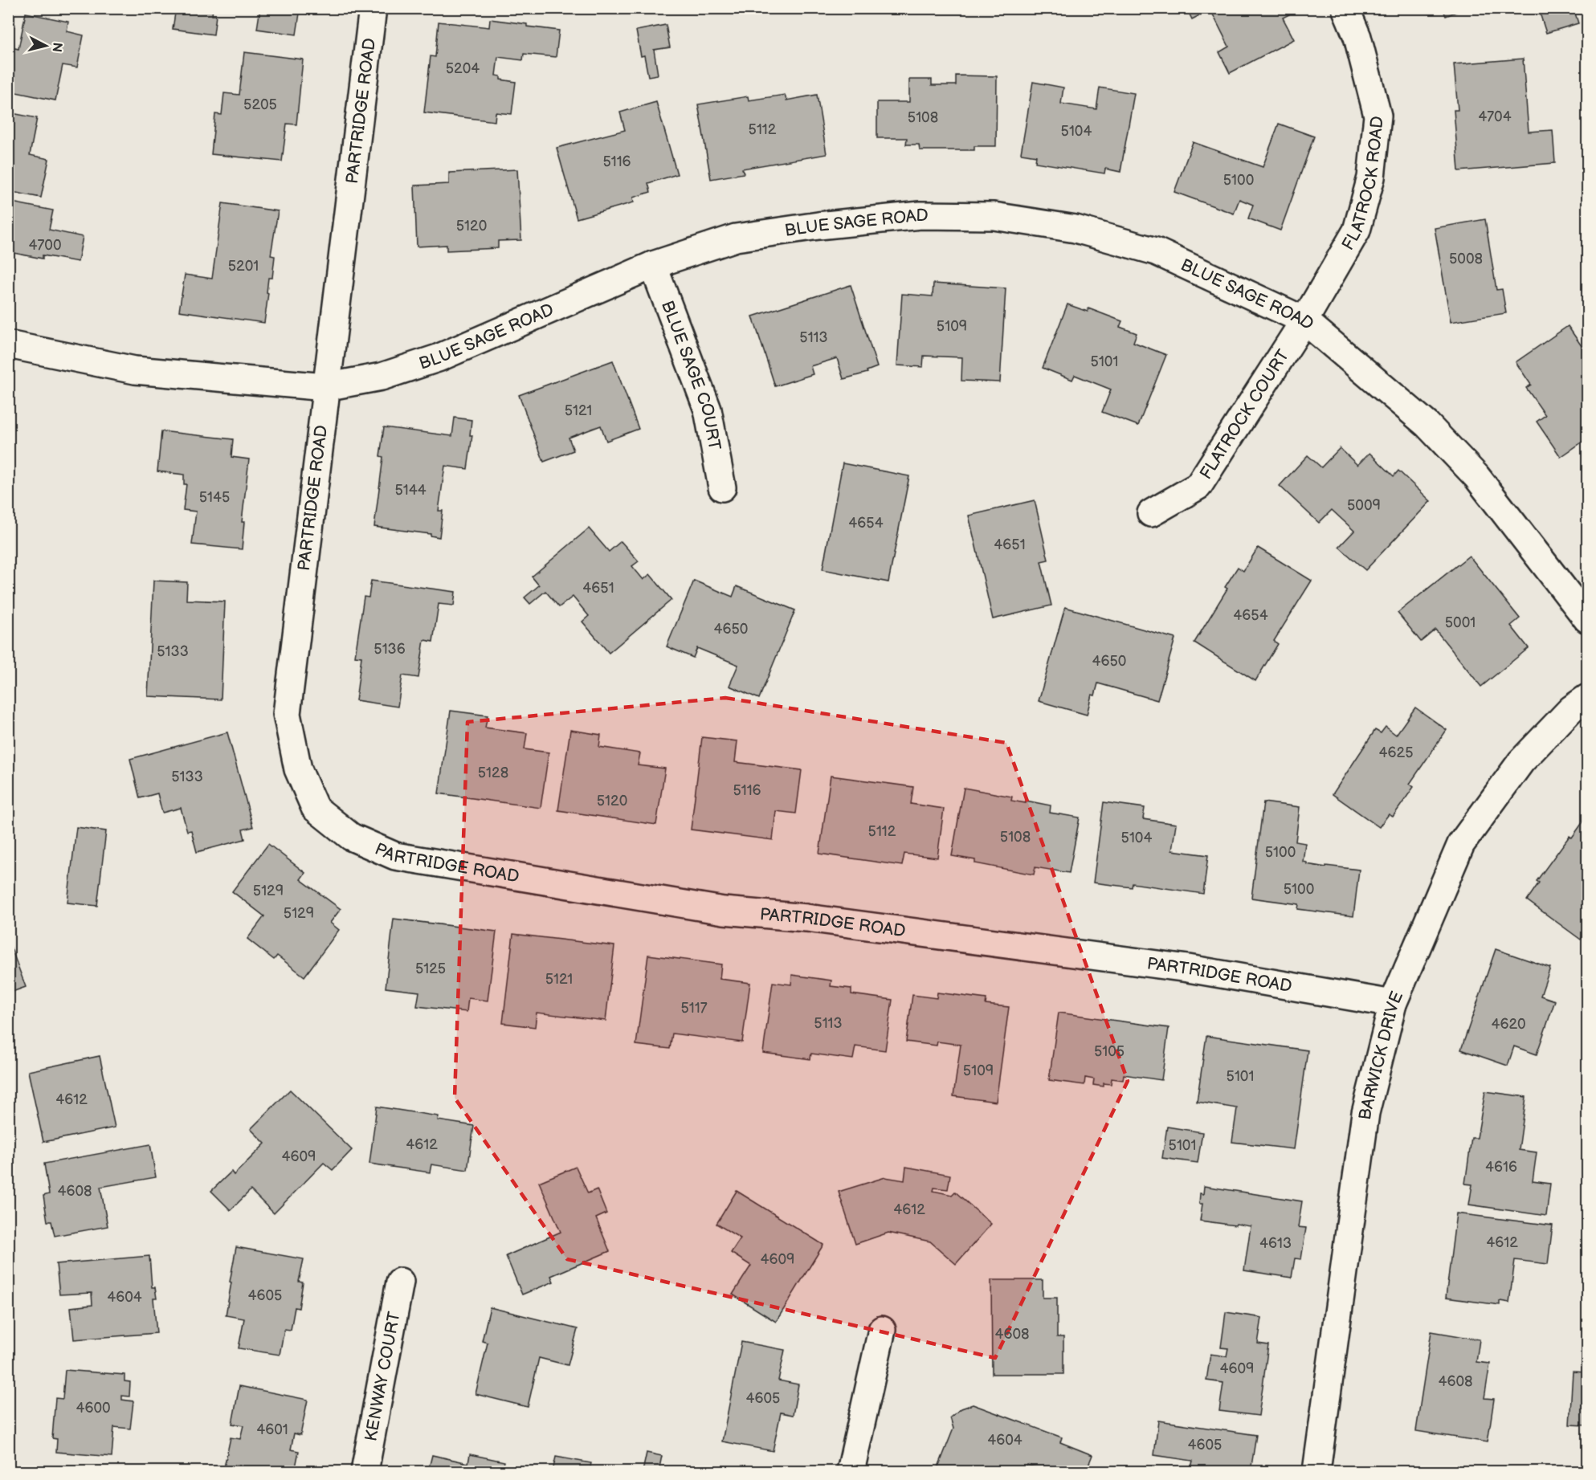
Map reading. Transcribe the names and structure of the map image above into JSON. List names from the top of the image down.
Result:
{
  "streets": {
    "street": [
      "PARTRIDGE ROAD",
      "FLATROCK ROAD",
      "BLUE SAGE ROAD",
      "BLUE SAGE COURT",
      "FLATROCK COURT",
      "BARWICK DRIVE",
      "KENWAY COURT"
    ]
  },
  "crossings": [
    ["PARTRIDGE ROAD", "BLUE SAGE ROAD"],
    ["PARTRIDGE ROAD", "BARWICK DRIVE"],
    ["FLATROCK ROAD", "BLUE SAGE ROAD"],
    ["FLATROCK ROAD", "FLATROCK COURT"],
    ["BLUE SAGE ROAD", "BLUE SAGE COURT"],
    ["BLUE SAGE ROAD", "FLATROCK COURT"]
  ],
  "house_numbers": [
    "5204",
    "5205",
    "4704",
    "5108",
    "5112",
    "5104",
    "5116",
    "5100",
    "5120",
    "4700",
    "5008",
    "5201",
    "5109",
    "5113",
    "5101",
    "5121",
    "5144",
    "5145",
    "5009",
    "4654",
    "4651",
    "4651",
    "4654",
    "5001",
    "4650",
    "5136",
    "5133",
    "4650",
    "4625",
    "5128",
    "5133",
    "5116",
    "5120",
    "5112",
    "5108",
    "5104",
    "5100",
    "5100",
    "5129",
    "5129",
    "5125",
    "5121",
    "5117",
    "5113",
    "4620",
    "5105",
    "5109",
    "5101",
    "4612",
    "4612",
    "5101",
    "4609",
    "4616",
    "4608",
    "4612",
    "4612",
    "4613",
    "4609",
    "4605",
    "4604",
    "4608",
    "4609",
    "4608",
    "4605",
    "4600",
    "4601",
    "4604",
    "4605"
  ],
  "north": "right"
}
